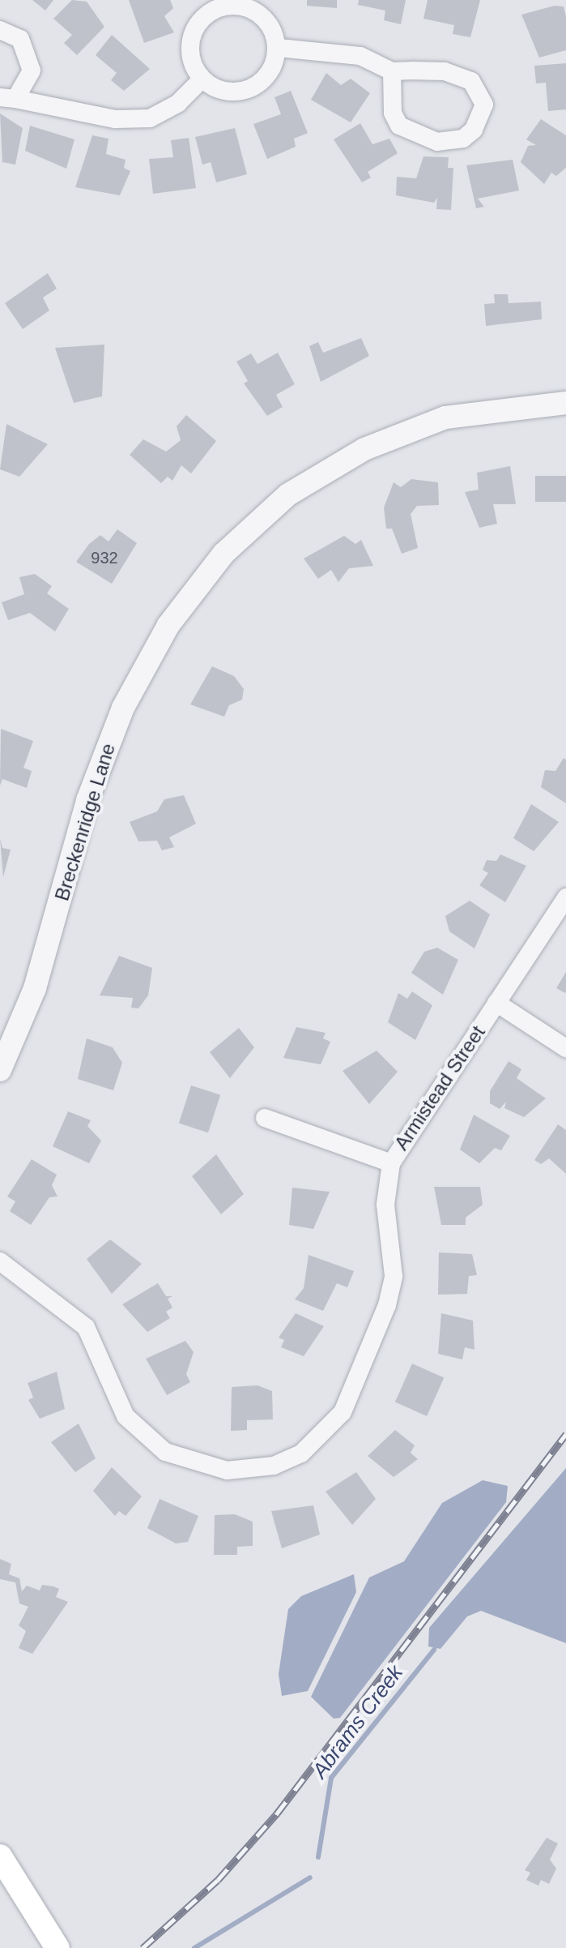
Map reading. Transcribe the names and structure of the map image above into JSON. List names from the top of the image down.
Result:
{
  "streets": {
    "street": ["Breckenridge Lane", "Armistead Street"]
  },
  "water": ["Abrams Creek"],
  "house_numbers": ["932"]
}
